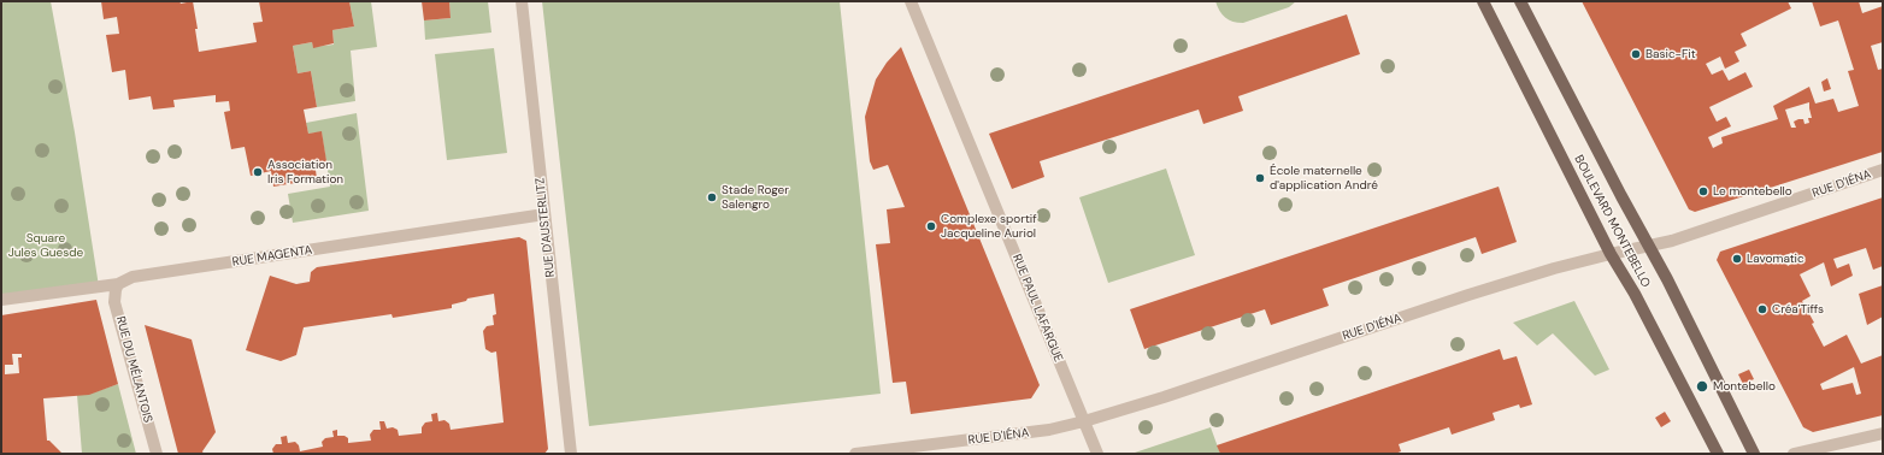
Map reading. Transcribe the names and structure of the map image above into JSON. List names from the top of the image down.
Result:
{
  "streets": {
    "main road": ["BOULEVARD MONTEBELLO"],
    "street": [
      "RUE D'IÉNA",
      "RUE D'AUSTERLITZ",
      "RUE MAGENTA",
      "RUE PAUL LAFARGUE",
      "RUE DU MÉLANTOIS"
    ]
  },
  "crossings": [
    ["RUE D'IÉNA", "BOULEVARD MONTEBELLO"],
    ["RUE D'IÉNA", "RUE PAUL LAFARGUE"],
    ["RUE D'AUSTERLITZ", "RUE MAGENTA"],
    ["RUE MAGENTA", "RUE DU MÉLANTOIS"]
  ],
  "parks": ["Square Jules Guesde"],
  "places": [
    "Basic-Fit",
    "Association Iris Formation",
    "École maternelle d'application André",
    "Le montebello",
    "Stade Roger Salengro",
    "Complexe sportif Jacqueline Auriol",
    "Lavomatic",
    "Créa'Tiffs",
    "Montebello"
  ]
}
